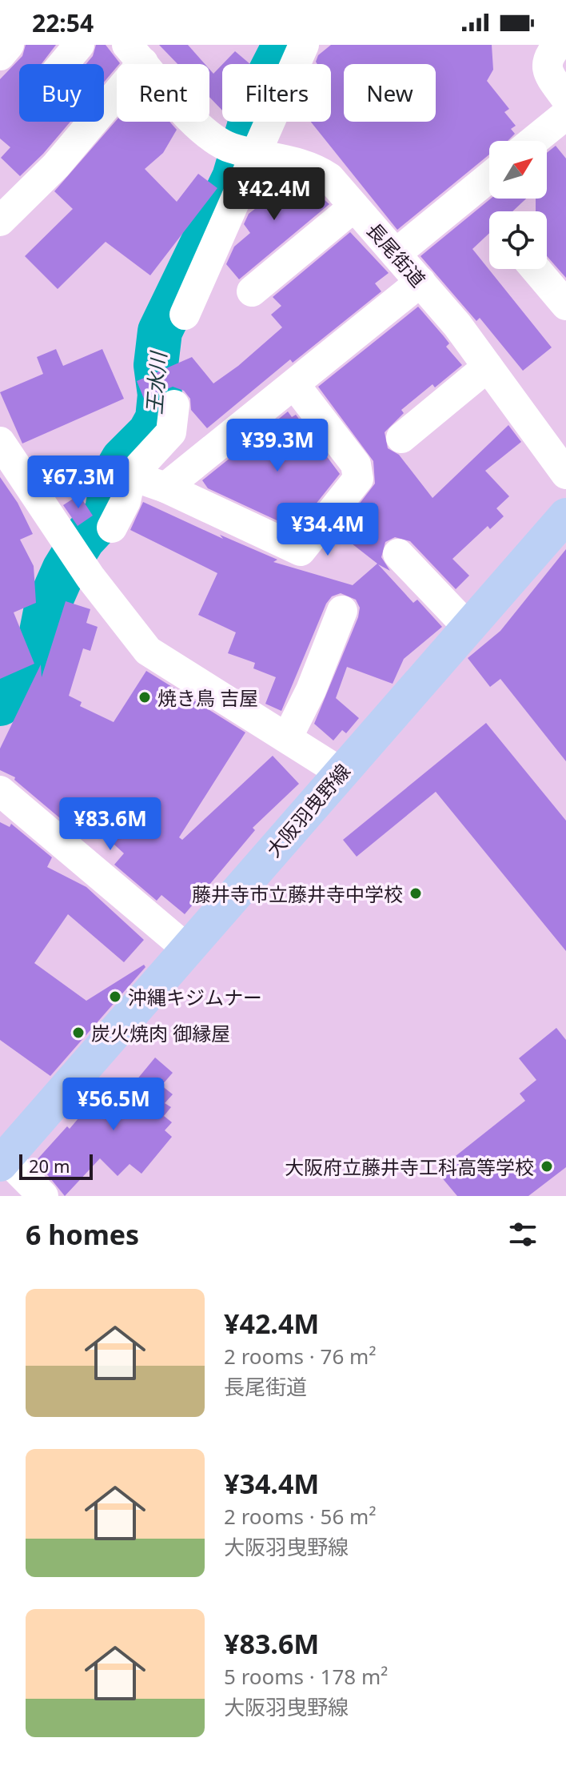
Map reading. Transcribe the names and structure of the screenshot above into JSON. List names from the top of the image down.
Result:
{
  "streets": {
    "main road": ["大阪羽曳野線"],
    "street": ["長尾街道"]
  },
  "water": ["王水川"],
  "places": [
    "焼き鳥 吉屋",
    "藤井寺市立藤井寺中学校",
    "沖縄キジムナー",
    "炭火焼肉 御縁屋",
    "大阪府立藤井寺工科高等学校"
  ],
  "scale_bar": "20 m",
  "north": "top right",
  "page": {
    "status": "22:54",
    "chip": [
      "Buy",
      "Rent",
      "Filters",
      "New"
    ],
    "price": [
      "¥42.4M",
      "¥39.3M",
      "¥67.3M",
      "¥34.4M",
      "¥83.6M",
      "¥56.5M"
    ],
    "scale": "20 m",
    "heading": "6 homes",
    "list": [
      {
        "name": "¥42.4M",
        "note": "2 rooms · 76 m² · 長尾街道"
      },
      {
        "name": "¥34.4M",
        "note": "2 rooms · 56 m² · 大阪羽曳野線"
      },
      {
        "name": "¥83.6M",
        "note": "5 rooms · 178 m² · 大阪羽曳野線"
      }
    ]
  }
}
